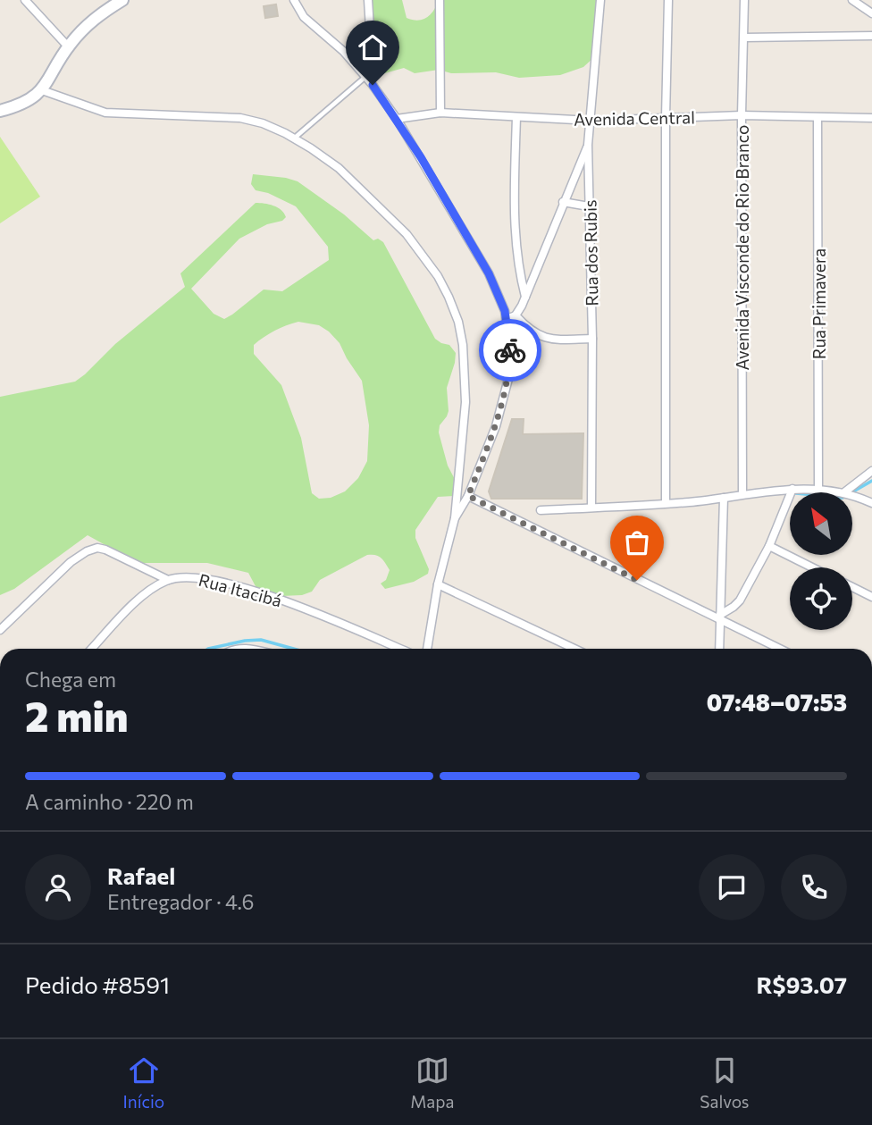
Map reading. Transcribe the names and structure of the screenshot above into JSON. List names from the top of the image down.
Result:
{
  "streets": {
    "street": [
      "Avenida Central",
      "Avenida Visconde do Rio Branco",
      "Rua dos Rubis",
      "Rua Primavera",
      "Rua Itacibá"
    ]
  },
  "crossings": [
    ["Avenida Central", "Avenida Visconde do Rio Branco"],
    ["Avenida Central", "Rua dos Rubis"],
    ["Avenida Central", "Rua Primavera"]
  ],
  "north": "top left",
  "page": {
    "heading": ["2 min", "Chega em", "07:48–07:53"],
    "panel": [
      "Rafael",
      "Entregador · 4.6",
      "Pedido #8591",
      "R$93.07"
    ],
    "bar": "A caminho · 220 m",
    "tabs": ["Início", "Mapa", "Salvos"]
  }
}
